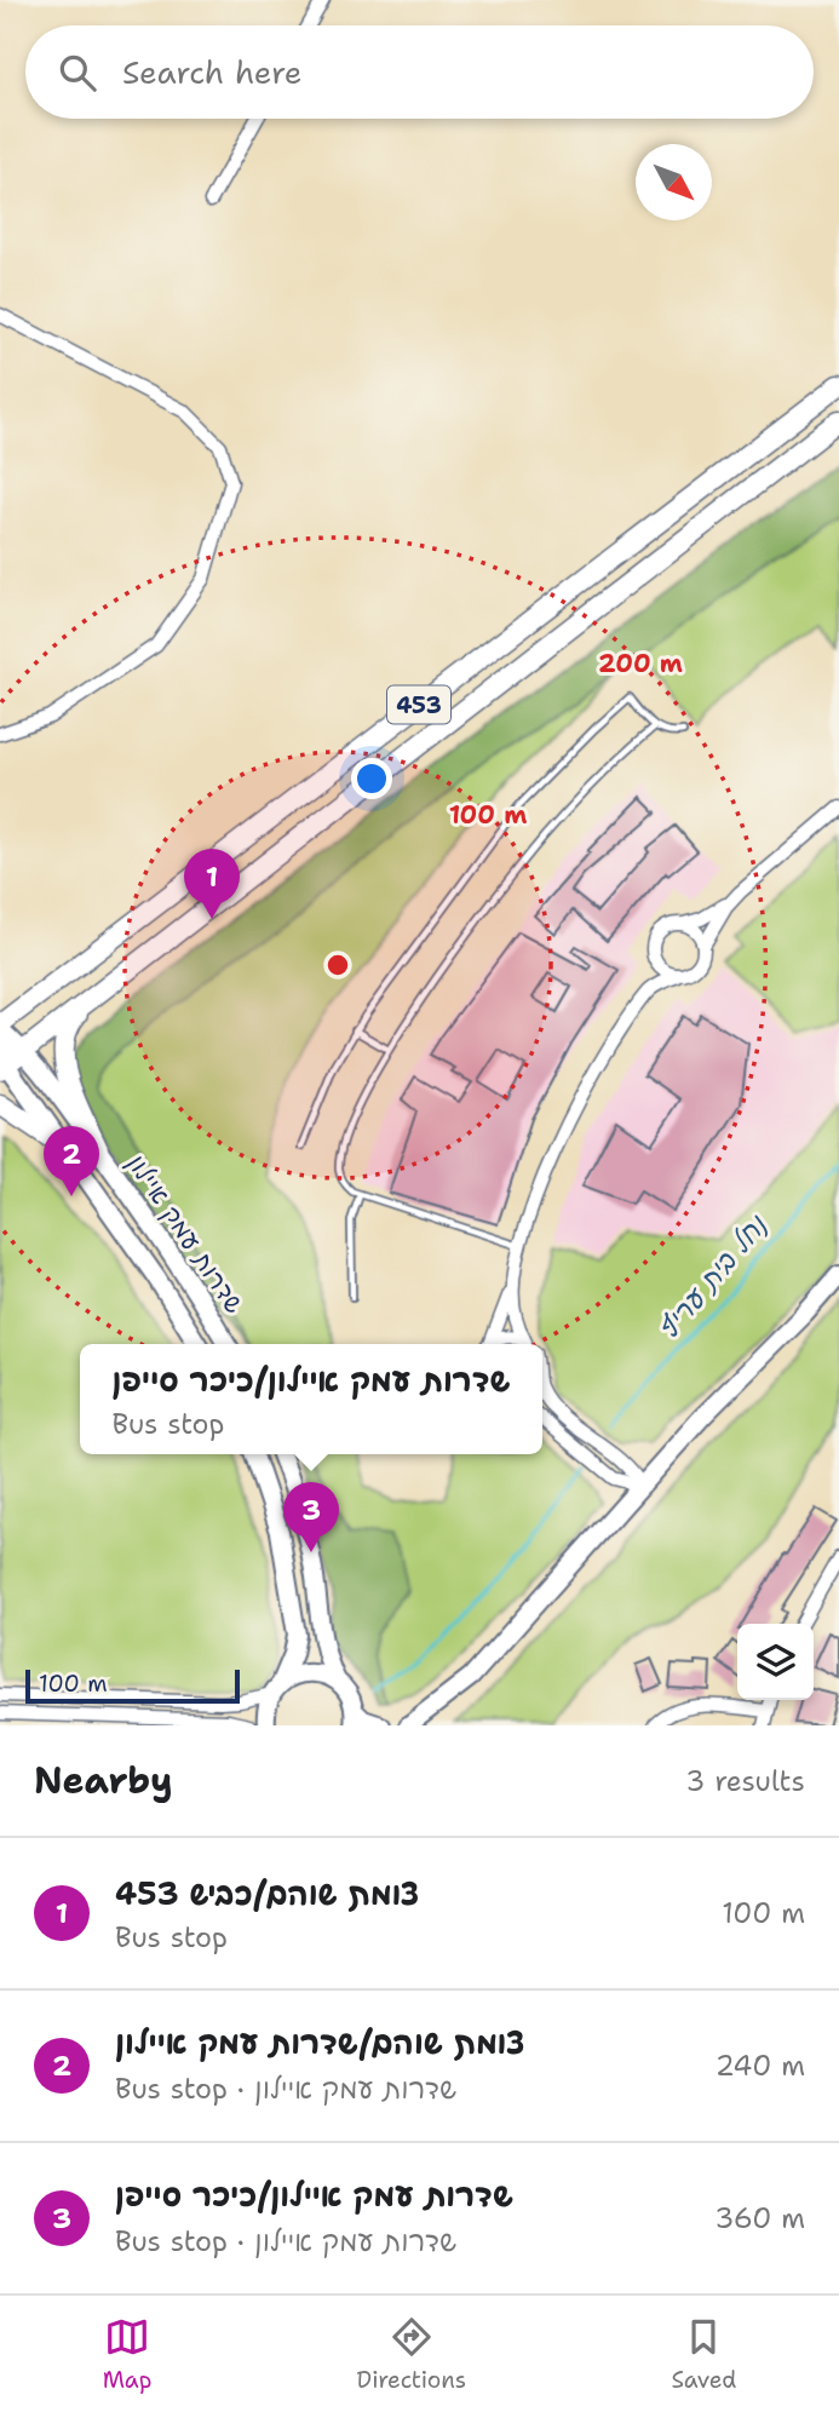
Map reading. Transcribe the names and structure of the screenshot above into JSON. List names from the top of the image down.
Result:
{
  "streets": {
    "main road": ["453", "שדרות עמק איילון"]
  },
  "crossings": [
    ["453", "שדרות עמק איילון"]
  ],
  "water": ["נחל בית עריף"],
  "scale_bar": "100 m",
  "north": "bottom right",
  "page": {
    "search": "Search here",
    "pins": ["1", "2", "3"],
    "popup": ["שדרות עמק איילון/כיכר סייפן", "Bus stop"],
    "scale": "100 m",
    "heading": ["Nearby", "3 results"],
    "list": [
      {
        "mark": "1",
        "name": "צומת שוהם/כביש 453",
        "note": "Bus stop",
        "value": "100 m"
      },
      {
        "mark": "2",
        "name": "צומת שוהם/שדרות עמק איילון",
        "note": "Bus stop · שדרות עמק איילון",
        "value": "240 m"
      },
      {
        "mark": "3",
        "name": "שדרות עמק איילון/כיכר סייפן",
        "note": "Bus stop · שדרות עמק איילון",
        "value": "360 m"
      }
    ],
    "nav": ["Map", "Directions", "Saved"]
  },
  "rings": ["200 m", "100 m"]
}
